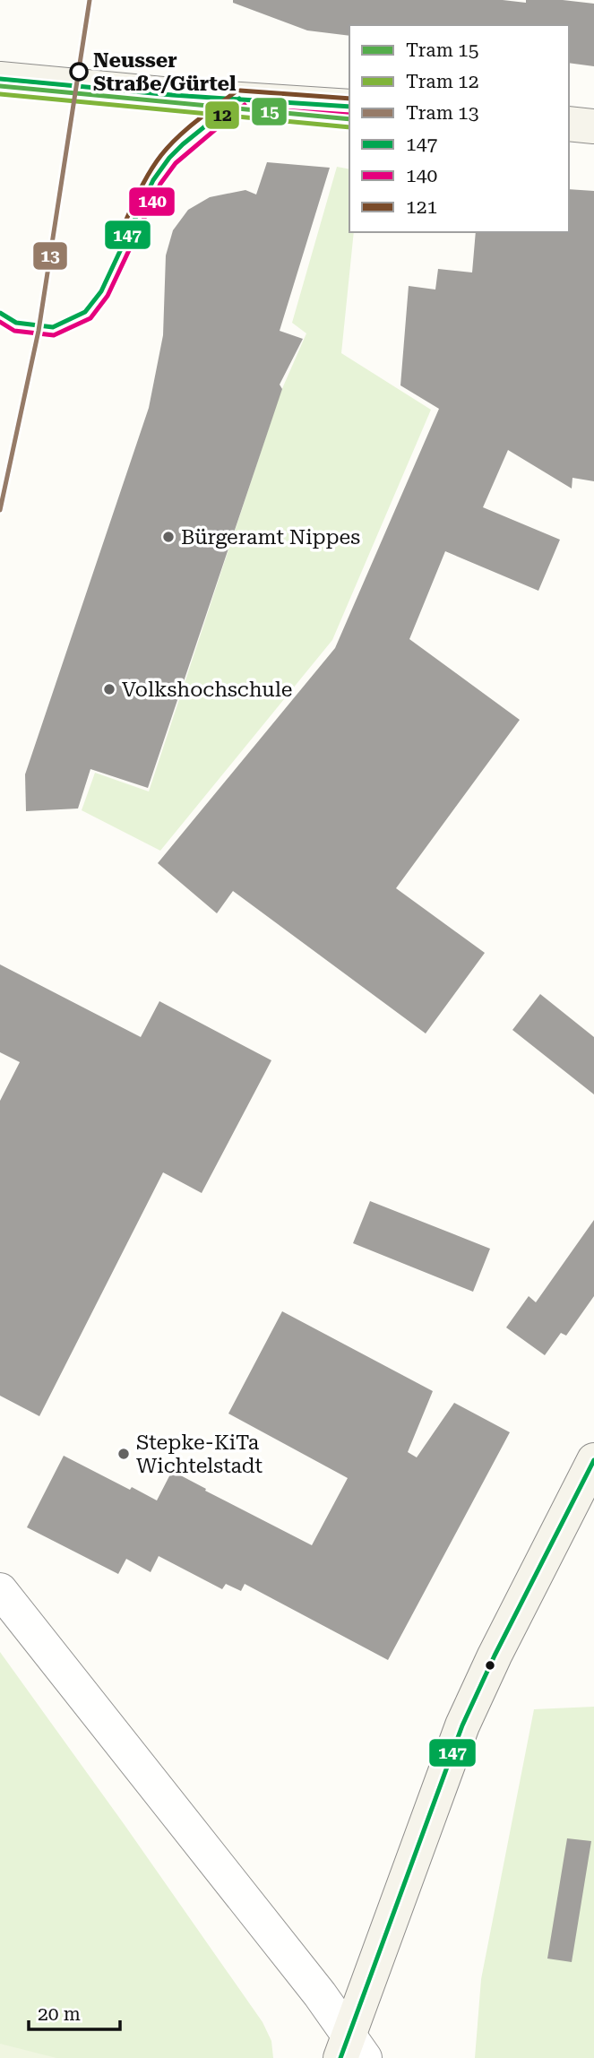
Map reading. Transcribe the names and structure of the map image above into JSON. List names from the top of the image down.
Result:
{
  "places": [
    "Neusser Straße/Gürtel",
    "Bürgeramt Nippes",
    "Volkshochschule",
    "Stepke-KiTa Wichtelstadt"
  ],
  "lines": [
    "tram line 13",
    "transit line 147",
    "tram line 15",
    "transit line 140",
    "transit line 121",
    "tram line 12"
  ],
  "legend": [
    "Tram 15",
    "Tram 12",
    "Tram 13",
    "147",
    "140",
    "121"
  ],
  "scale_bar": "20 m"
}
